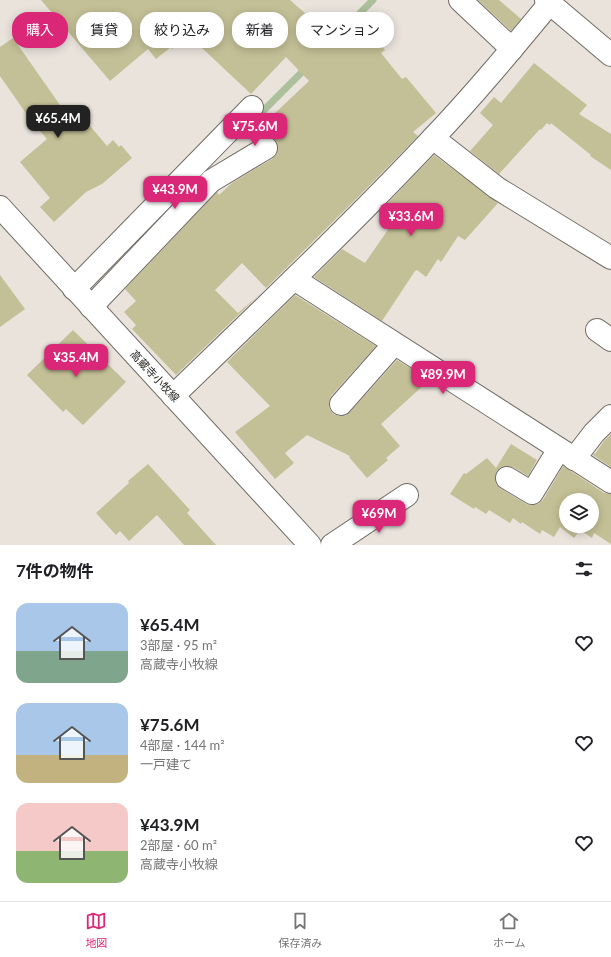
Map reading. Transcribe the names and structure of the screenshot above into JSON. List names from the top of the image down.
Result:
{
  "streets": {
    "street": ["高蔵寺小牧線"]
  },
  "page": {
    "chip": [
      "購入",
      "賃貸",
      "絞り込み",
      "新着",
      "マンション"
    ],
    "price": [
      "¥65.4M",
      "¥75.6M",
      "¥43.9M",
      "¥33.6M",
      "¥35.4M",
      "¥89.9M",
      "¥69M"
    ],
    "heading": "7件の物件",
    "list": [
      {
        "name": "¥65.4M",
        "note": "3部屋 · 95 m² · 高蔵寺小牧線"
      },
      {
        "name": "¥75.6M",
        "note": "4部屋 · 144 m² · 一戸建て"
      },
      {
        "name": "¥43.9M",
        "note": "2部屋 · 60 m² · 高蔵寺小牧線"
      }
    ],
    "tabs": ["地図", "保存済み", "ホーム"]
  }
}
